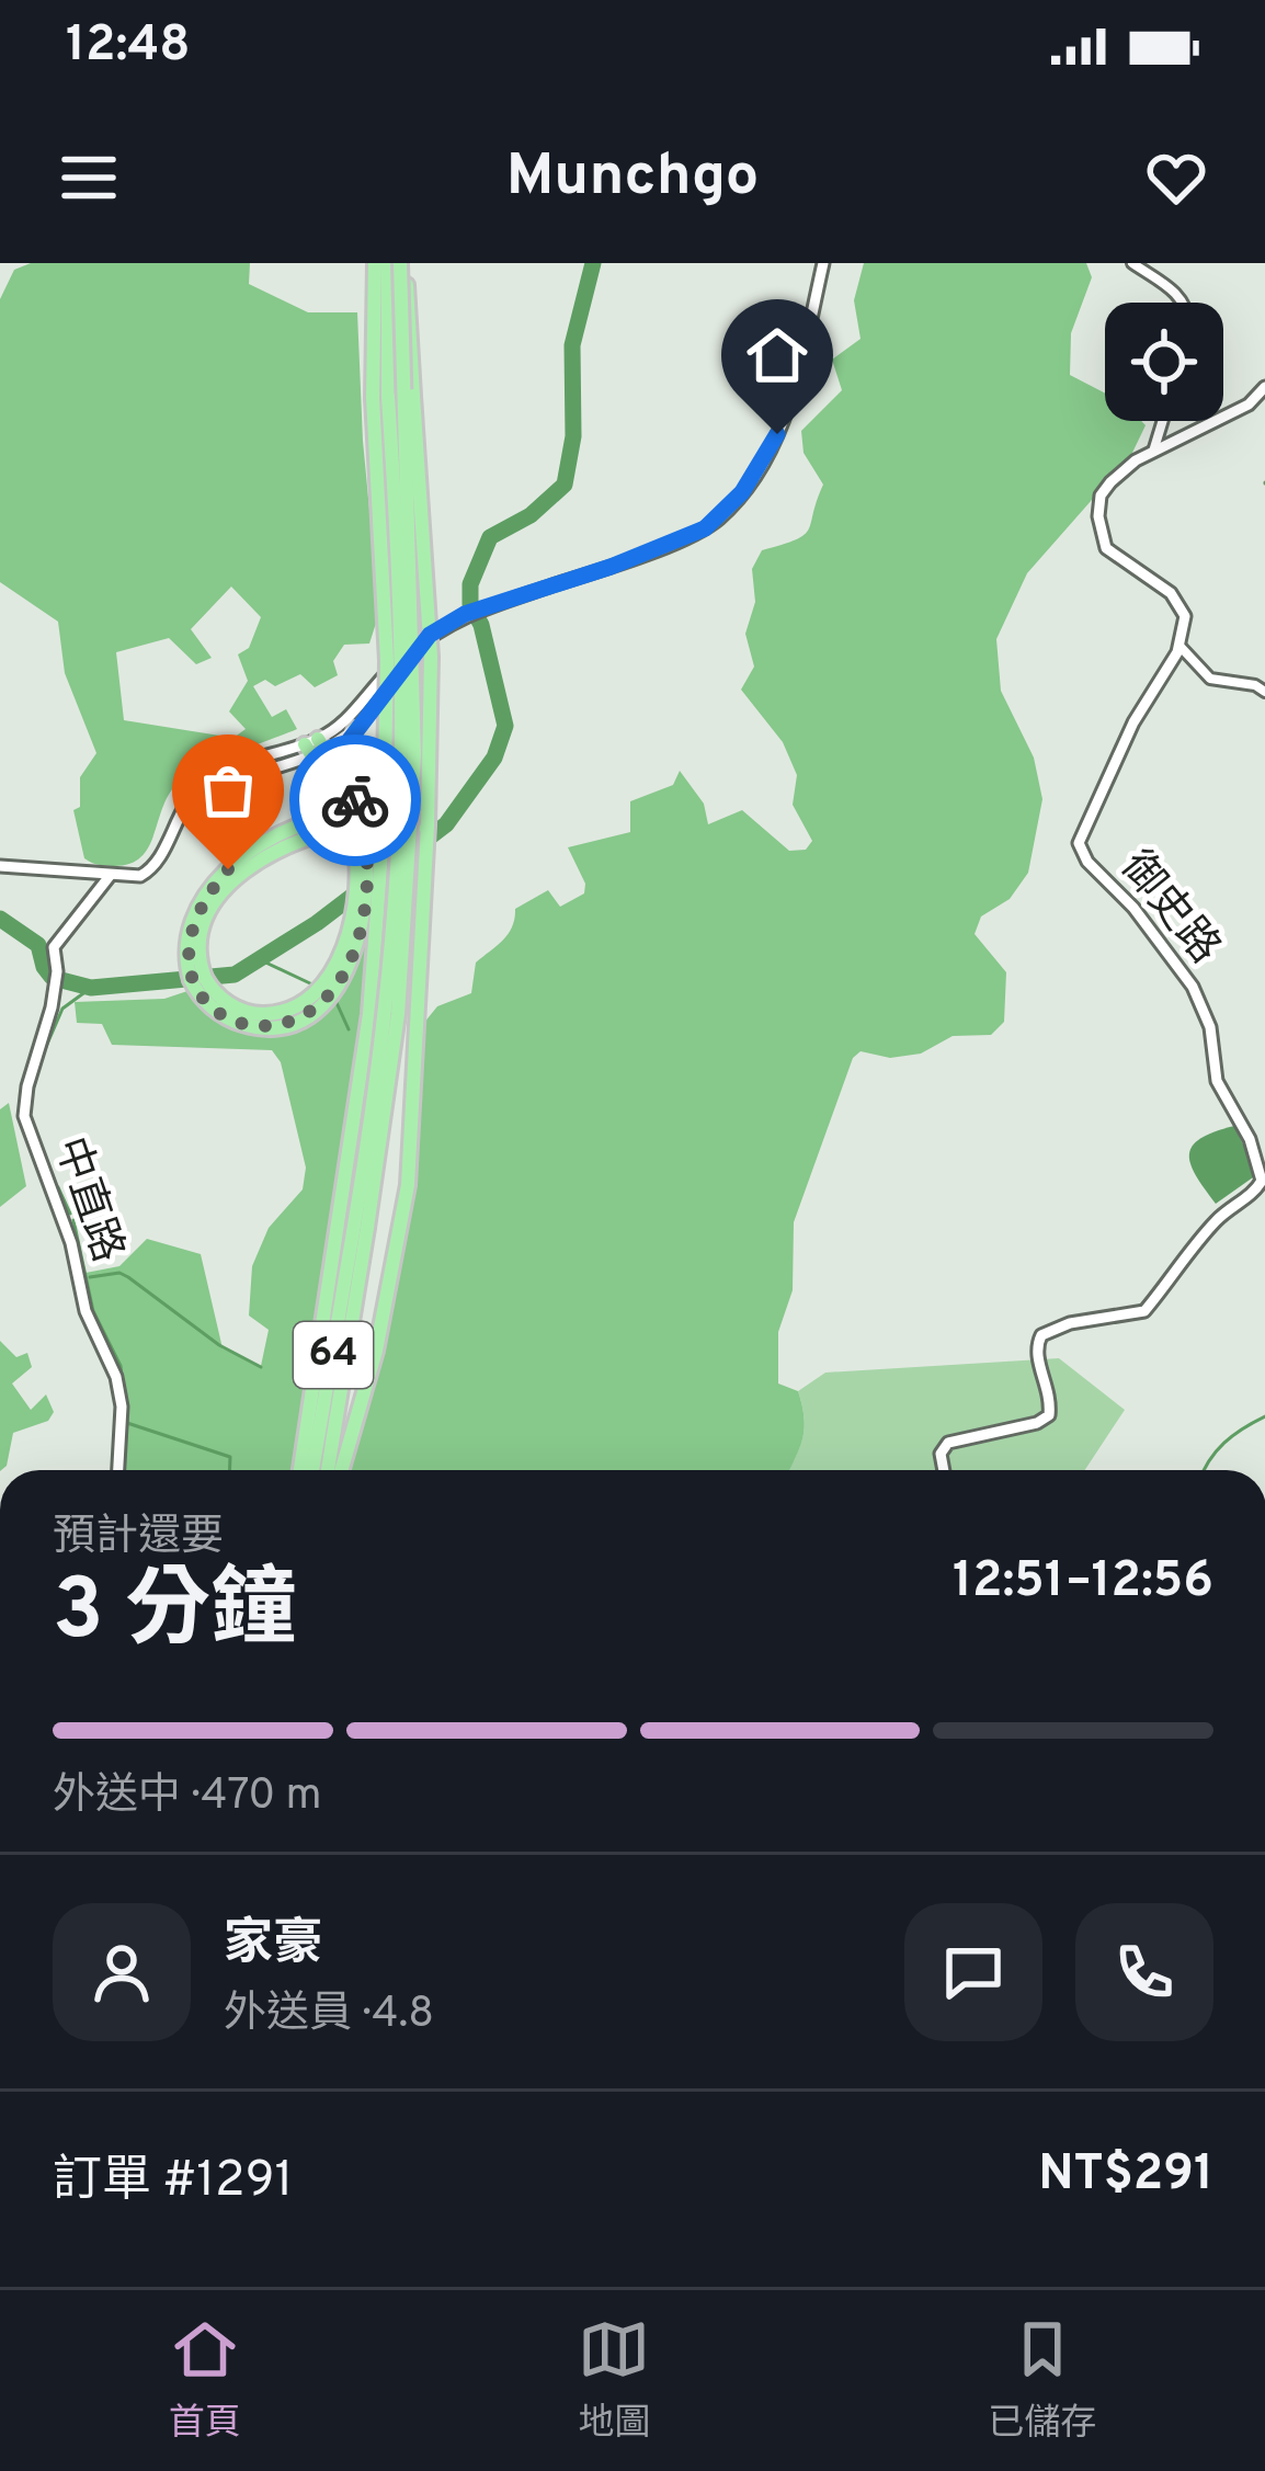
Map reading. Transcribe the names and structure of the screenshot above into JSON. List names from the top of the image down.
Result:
{
  "streets": {
    "highway": ["64"],
    "street": ["御史路", "中直路"]
  },
  "page": {
    "status": "12:48",
    "header": "Munchgo",
    "heading": ["3 分鐘", "預計還要", "12:51–12:56"],
    "panel": [
      "家豪",
      "外送員 · 4.8",
      "訂單 #1291",
      "NT$291"
    ],
    "bar": "外送中 · 470 m",
    "tabs": ["首頁", "地圖", "已儲存"]
  }
}
